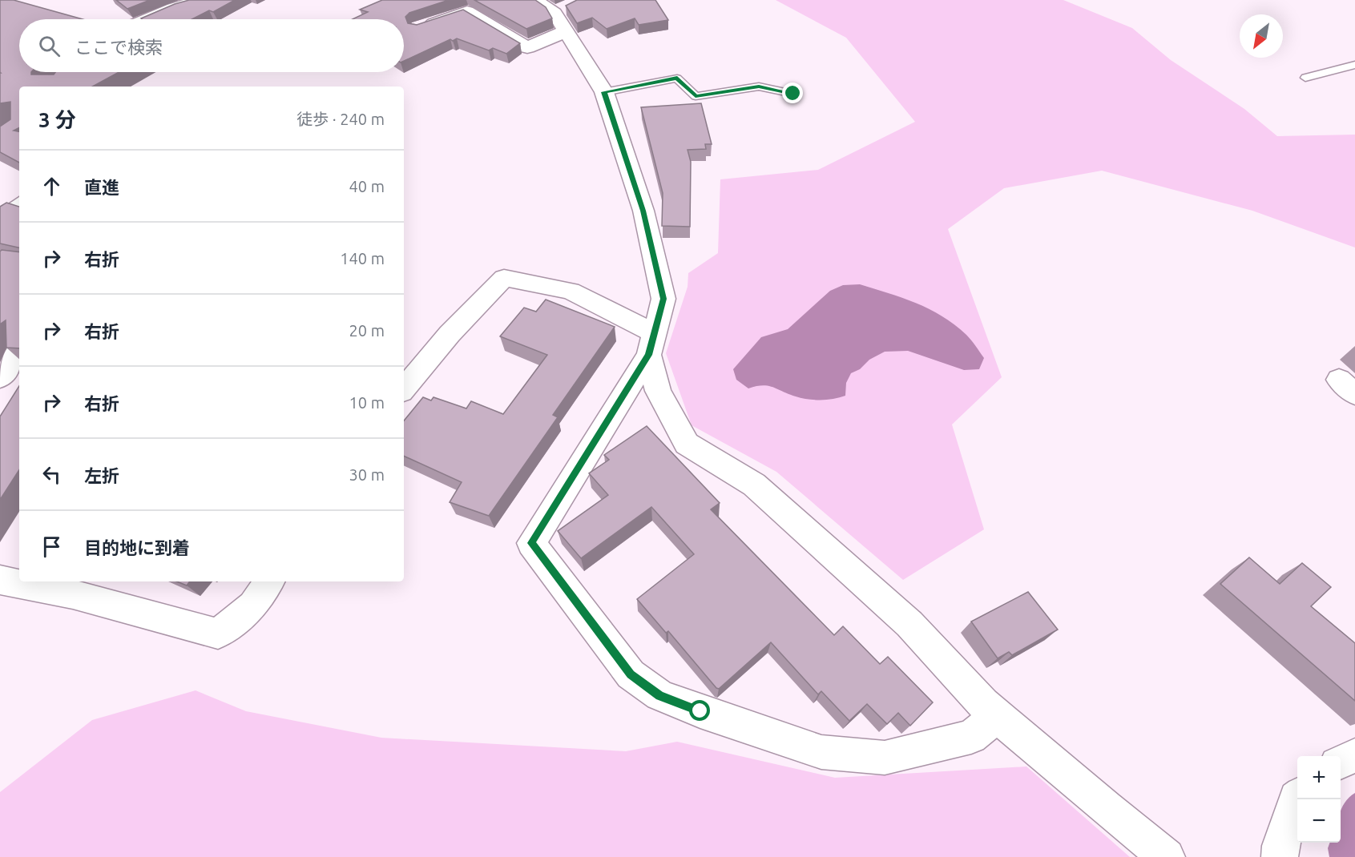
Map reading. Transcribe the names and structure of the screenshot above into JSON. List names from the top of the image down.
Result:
{
  "north": "bottom left",
  "page": {
    "search": "ここで検索",
    "heading": ["3 分", "徒歩 · 240 m"],
    "list": [
      ["直進", "40 m"],
      ["右折", "140 m"],
      ["右折", "20 m"],
      ["右折", "10 m"],
      ["左折", "30 m"],
      "目的地に到着"
    ],
    "map_buttons": ["+", "−"]
  }
}
